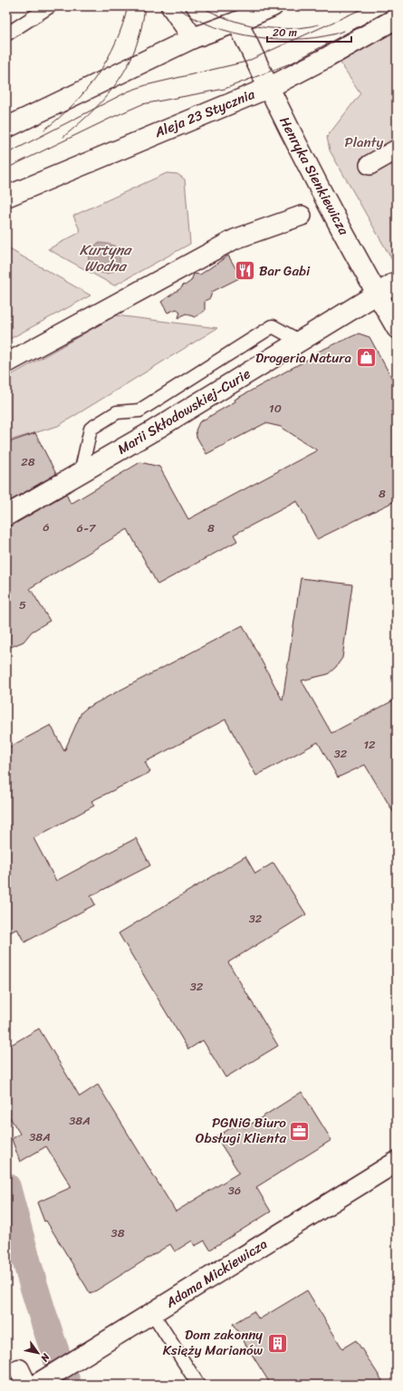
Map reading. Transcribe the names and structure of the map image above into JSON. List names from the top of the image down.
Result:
{
  "streets": {
    "street": [
      "Aleja 23 Stycznia",
      "Henryka Sienkiewicza",
      "Marii Skłodowskiej-Curie",
      "Adama Mickiewicza"
    ]
  },
  "crossings": [
    ["Aleja 23 Stycznia", "Henryka Sienkiewicza"],
    ["Henryka Sienkiewicza", "Marii Skłodowskiej-Curie"]
  ],
  "water": ["Kurtyna Wodna"],
  "parks": ["Planty"],
  "places": {
    "restaurant": ["Bar Gabi"],
    "shop": ["Drogeria Natura"],
    "office": ["PGNiG Biuro Obsługi Klienta"],
    "building": ["Dom zakonny Księży Marianów"]
  },
  "house_numbers": [
    "10",
    "28",
    "8",
    "6",
    "6-7",
    "8",
    "5",
    "12",
    "32",
    "32",
    "32",
    "38A",
    "38A",
    "36",
    "38"
  ],
  "scale_bar": "20 m",
  "north": "bottom right"
}
